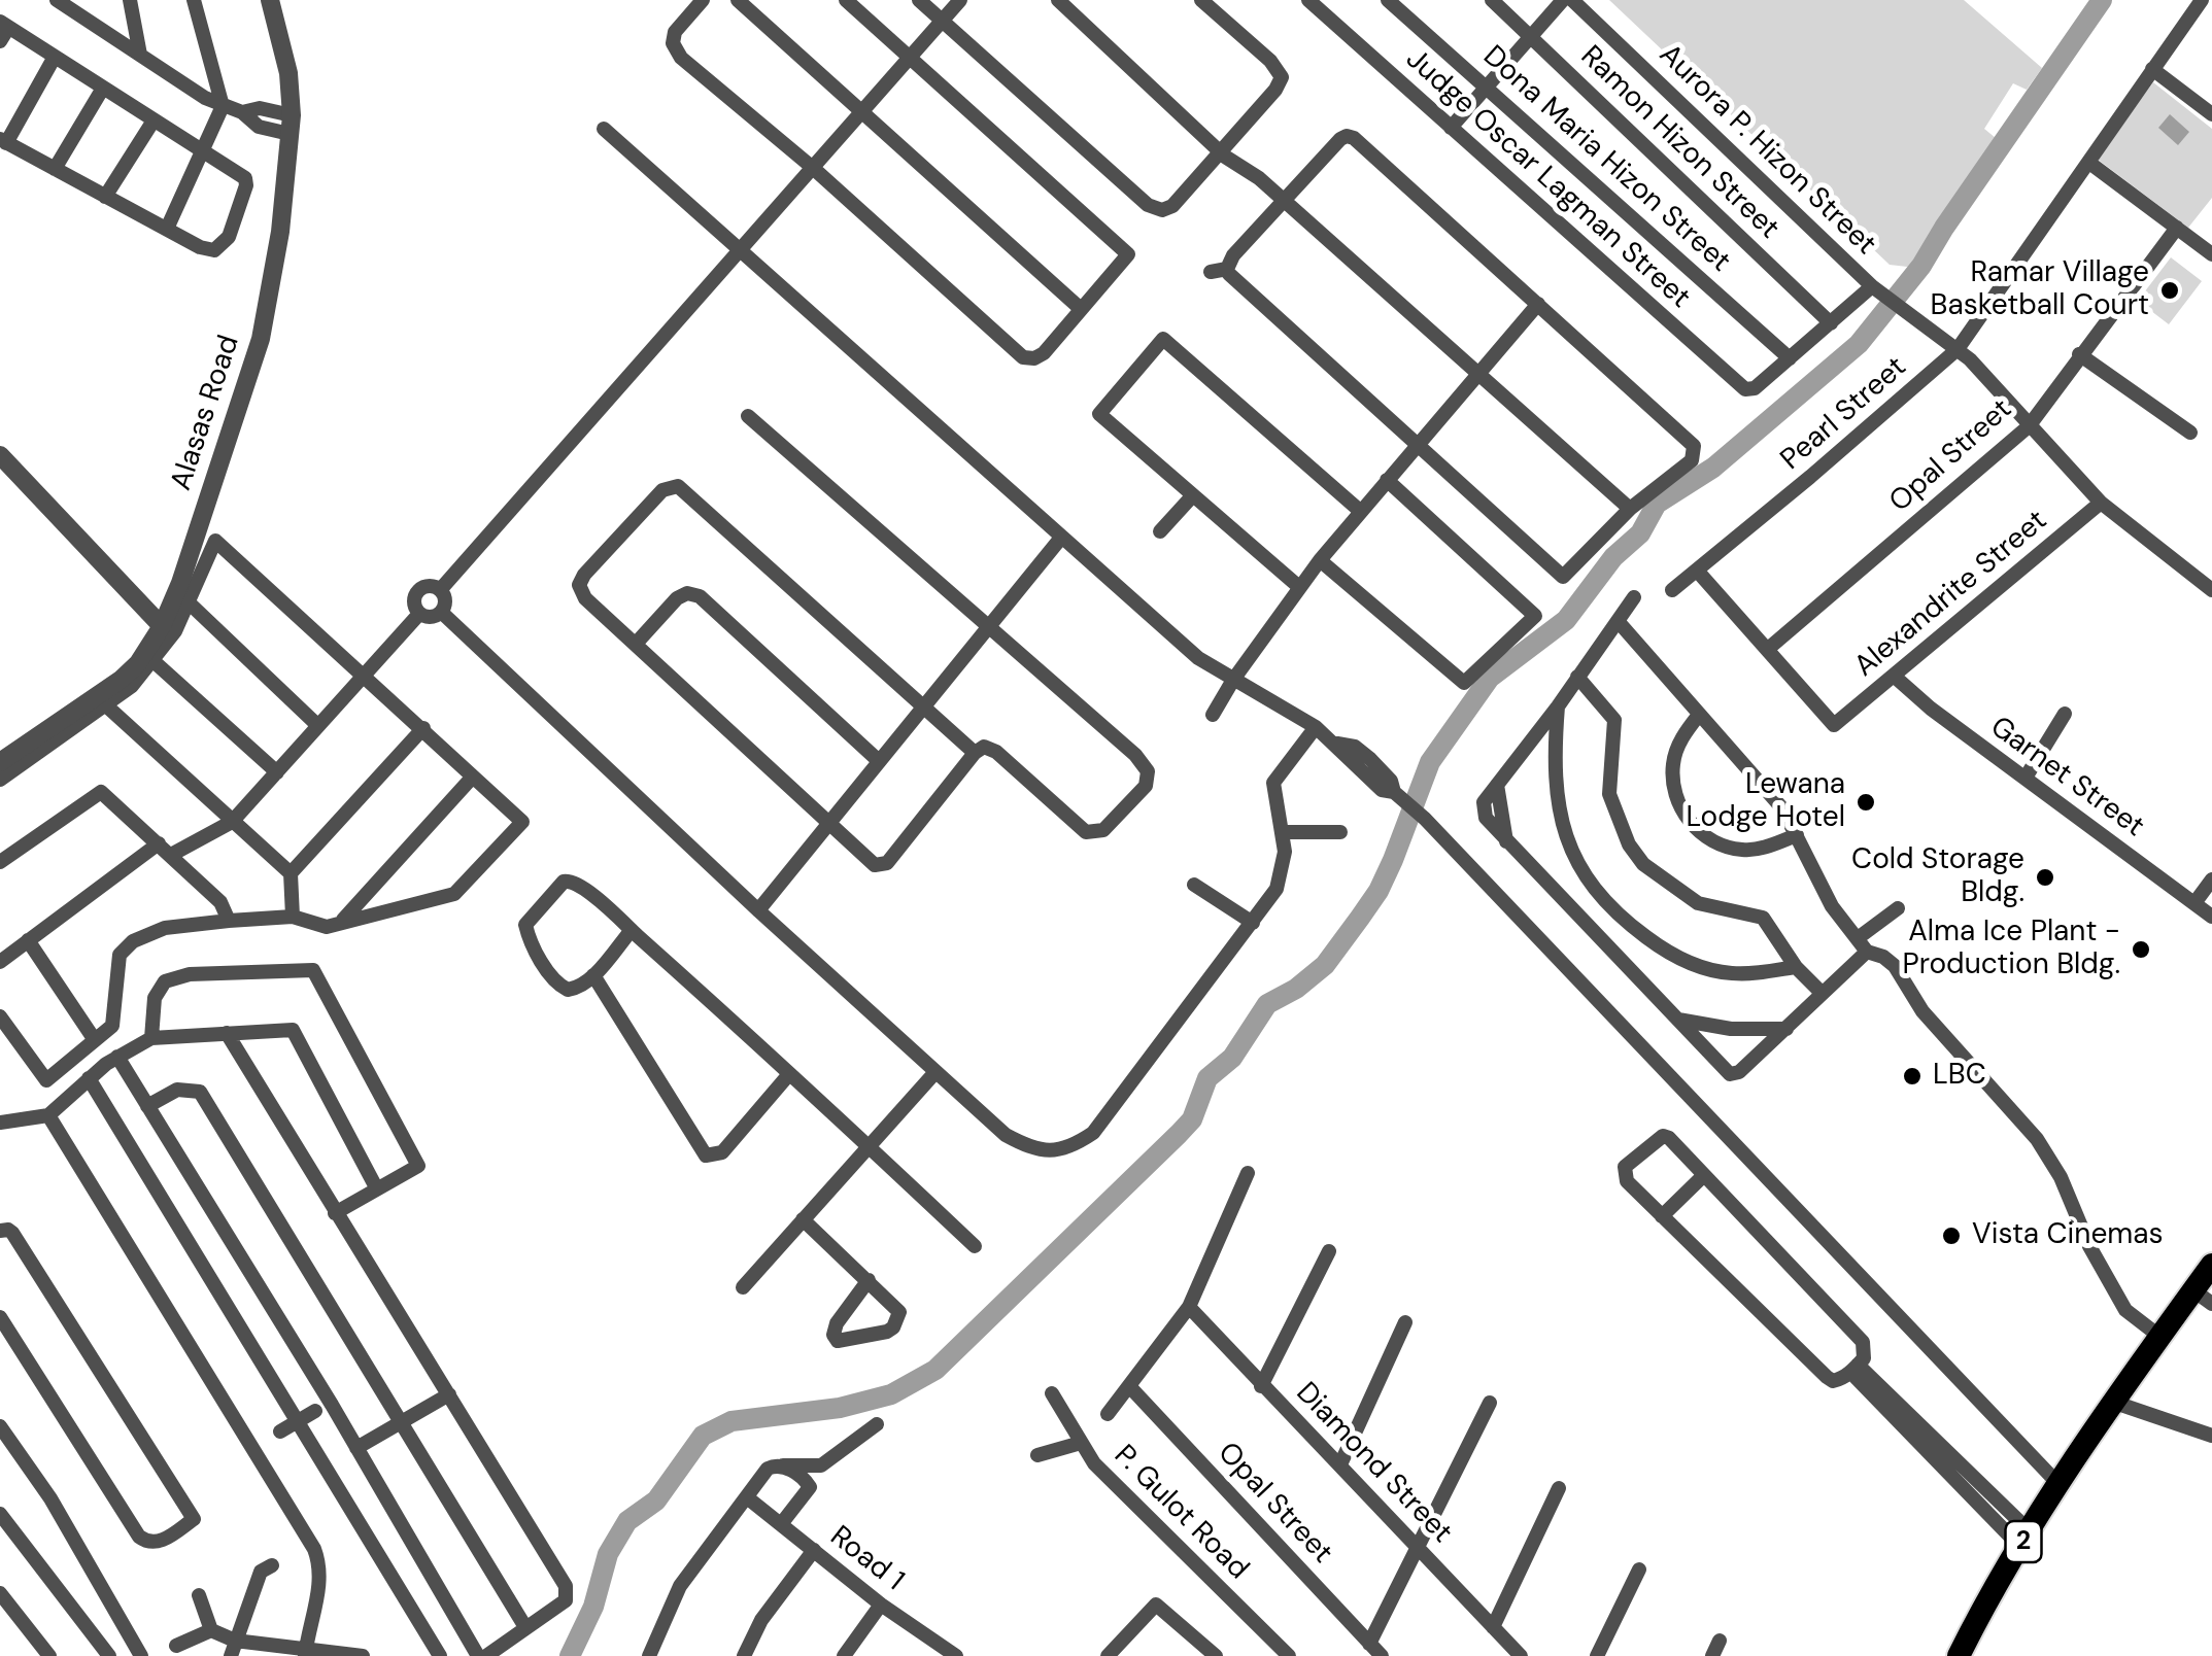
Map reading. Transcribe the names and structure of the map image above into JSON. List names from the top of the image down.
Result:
{
  "streets": {
    "highway": ["2"],
    "street": [
      "Ramon Hizon Street",
      "Aurora P. Hizon Street",
      "Dona Maria Hizon Street",
      "Judge Oscar Lagman Street",
      "Alasas Road",
      "Pearl Street",
      "Opal Street",
      "Alexandrite Street",
      "Garnet Street",
      "Diamond Street",
      "P. Gulot Road",
      "Road 1"
    ]
  },
  "crossings": [
    ["Aurora P. Hizon Street", "Pearl Street"],
    ["Aurora P. Hizon Street", "Opal Street"],
    ["Aurora P. Hizon Street", "Alexandrite Street"],
    ["Dona Maria Hizon Street", "Judge Oscar Lagman Street"],
    ["Opal Street", "Alexandrite Street"],
    ["Alexandrite Street", "Garnet Street"]
  ],
  "places": [
    "Ramar Village Basketball Court",
    "Lewana Lodge Hotel",
    "Cold Storage Bldg.",
    "Alma Ice Plant - Production Bldg.",
    "LBC",
    "Vista Cinemas"
  ]
}
